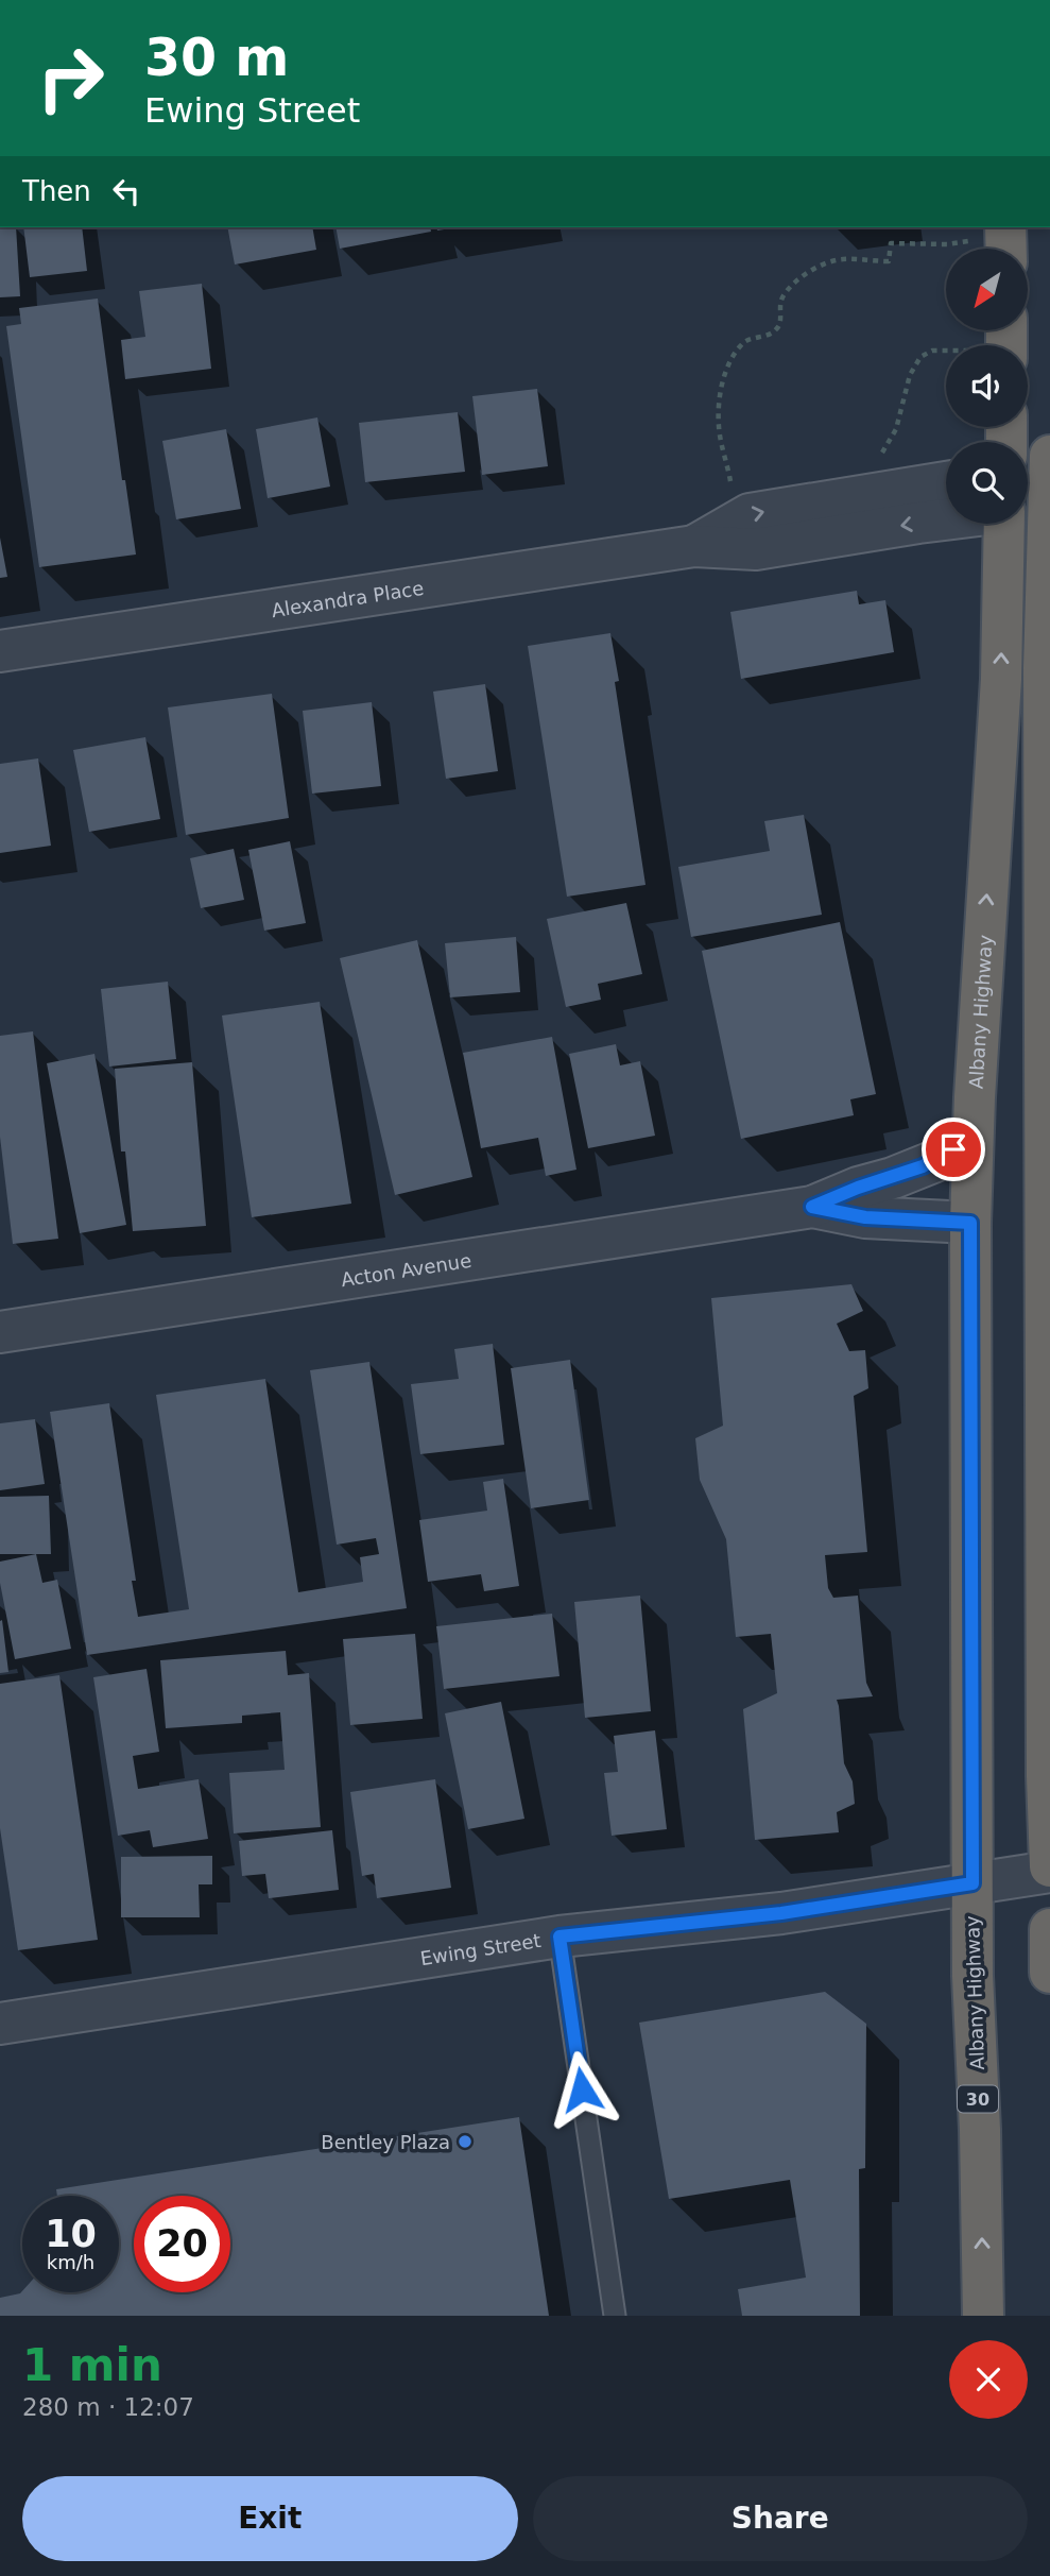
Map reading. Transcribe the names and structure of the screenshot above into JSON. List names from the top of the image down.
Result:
{
  "streets": {
    "highway": ["Albany Highway", "30"],
    "street": ["Alexandra Place", "Acton Avenue", "Ewing Street"]
  },
  "crossings": [
    ["Albany Highway", "Acton Avenue"],
    ["Albany Highway", "Ewing Street"]
  ],
  "places": ["Bentley Plaza"],
  "north": "bottom left",
  "page": {
    "turn": ["30 m", "Ewing Street"],
    "then": "Then",
    "speed": "10 km/h",
    "limit": "20",
    "heading": ["1 min", "280 m · 12:07"],
    "buttons": ["Exit", "Share"]
  }
}
